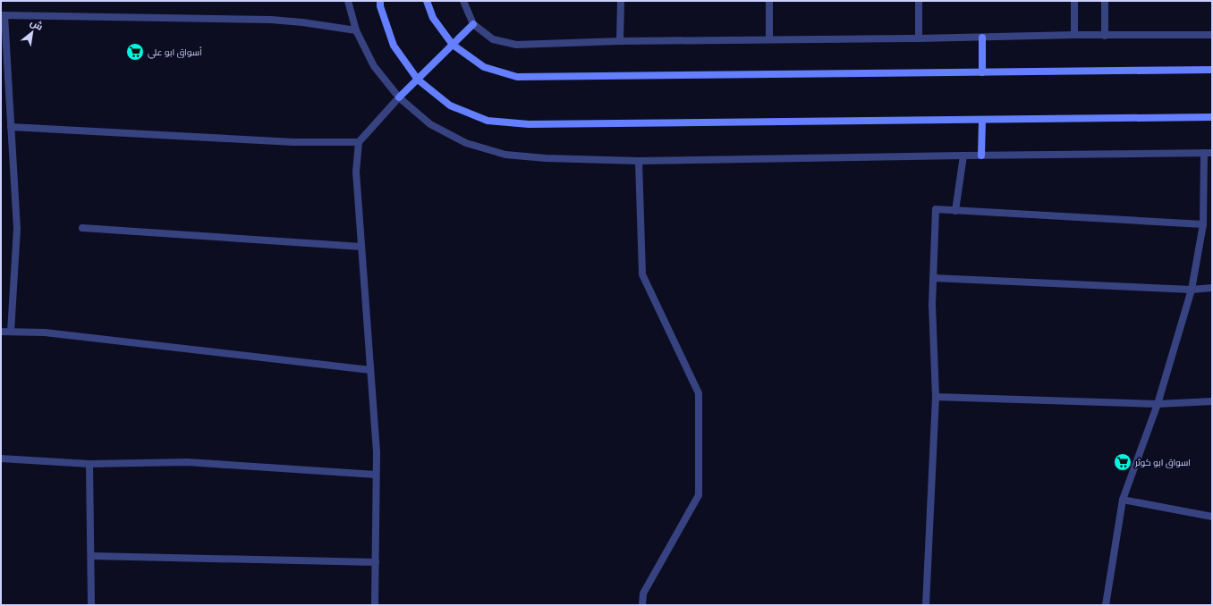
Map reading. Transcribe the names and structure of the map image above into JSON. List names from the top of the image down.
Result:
{
  "places": {
    "supermarket": ["أسواق ابو علي", "اسواق ابو كوثر"]
  },
  "north": "top right"
}
